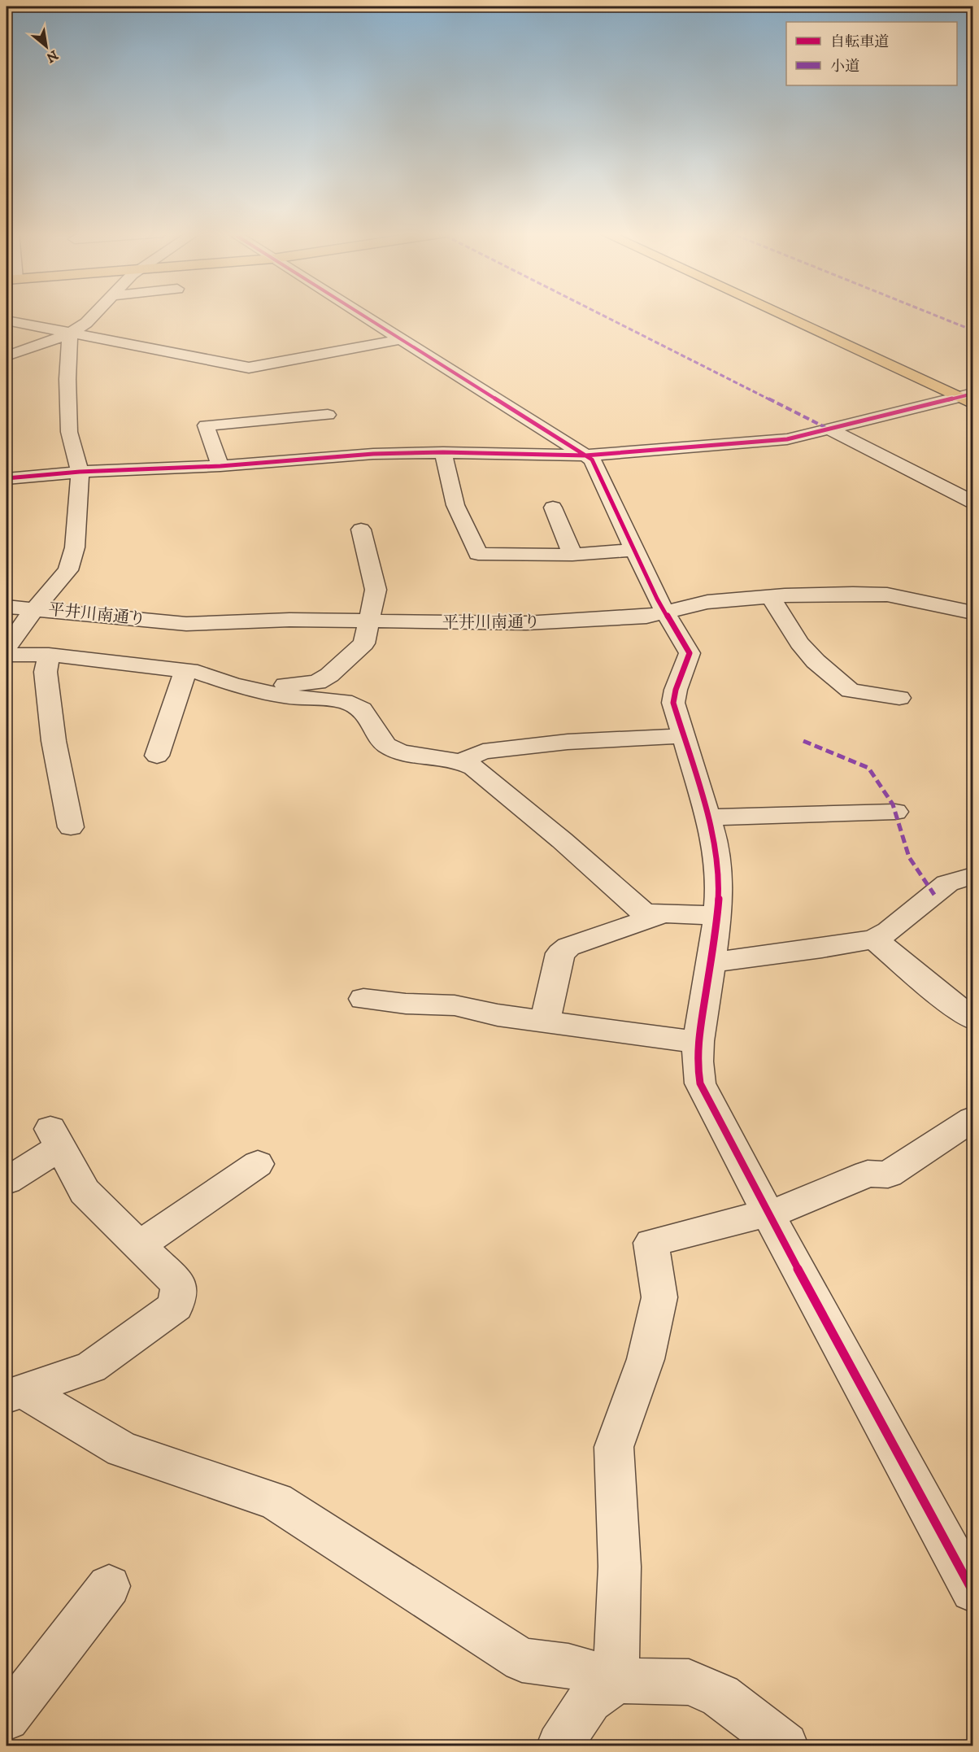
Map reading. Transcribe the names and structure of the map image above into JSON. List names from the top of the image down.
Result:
{
  "streets": {
    "street": ["平井川南通り"]
  },
  "legend": ["自転車道", "小道"],
  "north": "bottom right"
}
